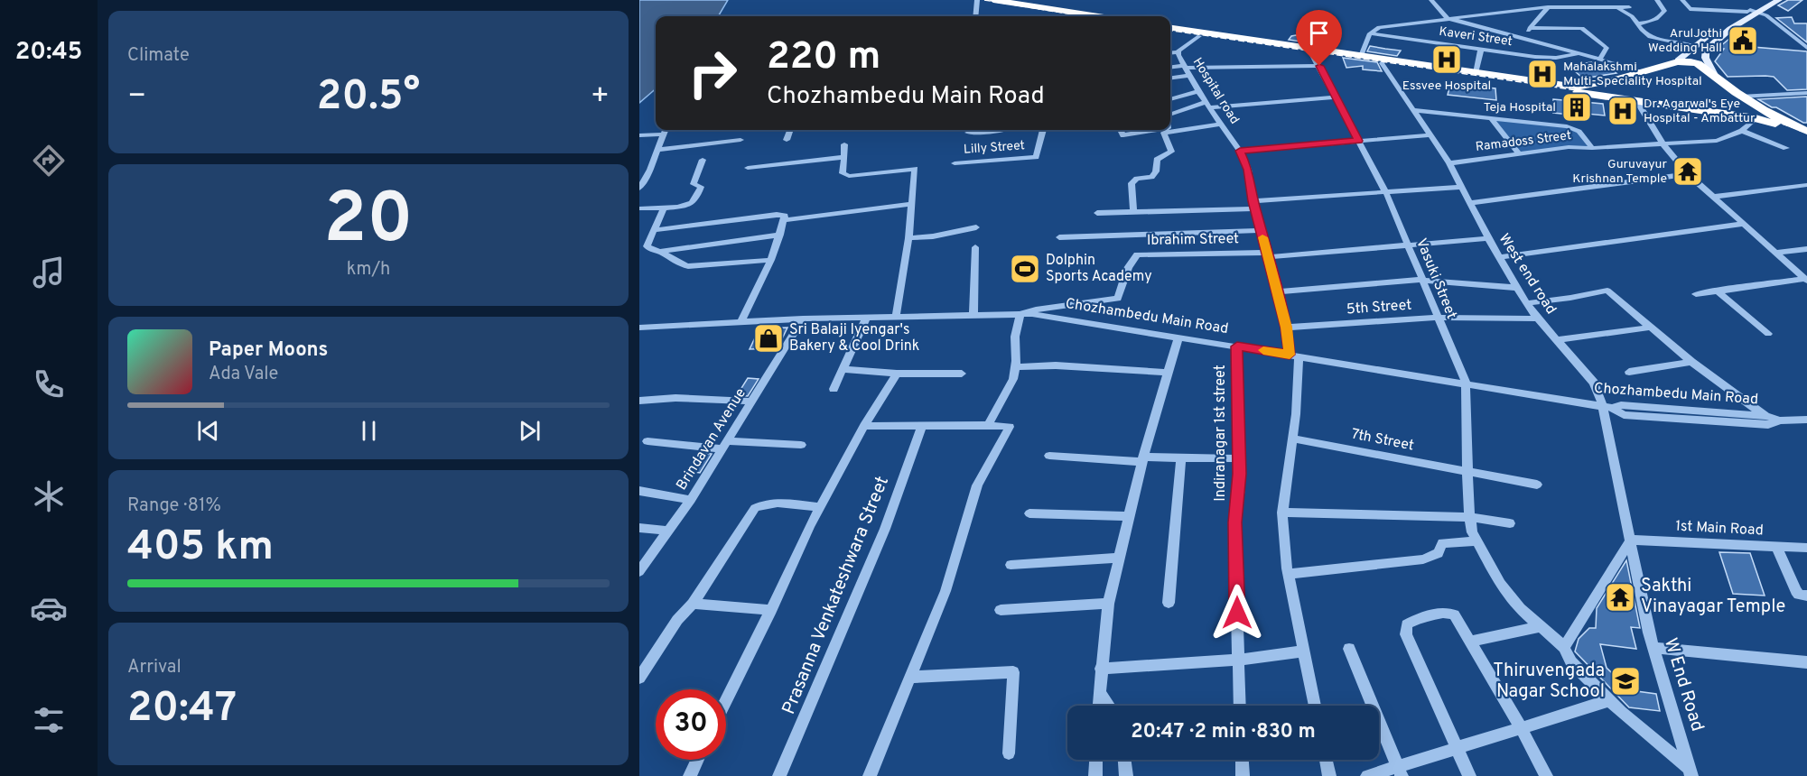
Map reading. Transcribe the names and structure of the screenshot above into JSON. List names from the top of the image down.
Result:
{
  "streets": {
    "street": [
      "Kaveri Street",
      "Hospital road",
      "Ramadoss Street",
      "Lilly Street",
      "Ibrahim Street",
      "West end road",
      "Vasuki Street",
      "5th Street",
      "Chozhambedu Main Road",
      "Indiranagar 1st street",
      "Brindavan Avenue",
      "7th Street",
      "1st Main Road",
      "Prasanna Venkateshwara Street",
      "W End Road"
    ]
  },
  "crossings": [
    ["Hospital road", "Ibrahim Street"],
    ["Hospital road", "5th Street"],
    ["Hospital road", "Chozhambedu Main Road"],
    ["Hospital road", "7th Street"],
    ["Ramadoss Street", "West end road"],
    ["Ibrahim Street", "Chozhambedu Main Road"],
    ["West end road", "5th Street"],
    ["West end road", "Chozhambedu Main Road"],
    ["West end road", "1st Main Road"],
    ["West end road", "W End Road"],
    ["Vasuki Street", "5th Street"],
    ["Vasuki Street", "Chozhambedu Main Road"],
    ["Vasuki Street", "7th Street"],
    ["Vasuki Street", "W End Road"],
    ["Chozhambedu Main Road", "Indiranagar 1st street"],
    ["Chozhambedu Main Road", "Brindavan Avenue"],
    ["1st Main Road", "W End Road"]
  ],
  "places": {
    "public building": ["ArulJothi Wedding Hall"],
    "hospital": ["Essvee Hospital", "Mahalakshmi Multi-Speciality Hospital", "Dr. Agarwal's Eye Hospital - Ambattur"],
    "building": ["Teja Hospital"],
    "temple": ["Guruvayur Krishnan Temple", "Sakthi Vinayagar Temple"],
    "sports": ["Dolphin Sports Academy"],
    "shop": ["Sri Balaji Iyengar's Bakery & Cool Drink"],
    "school or university": ["Thiruvengada Nagar School"]
  },
  "page": {
    "tabs": "20:45",
    "tile": [
      "Climate",
      ["20", "km/h"],
      ["Range · 81%", "405 km"],
      ["Arrival", "20:47"]
    ],
    "turn": ["220 m", "Chozhambedu Main Road"],
    "heat": ["−", "20.5°", "+"],
    "song": ["Paper Moons", "Ada Vale"],
    "limit": "30",
    "trip": "20:47 · 2 min · 830 m"
  }
}
